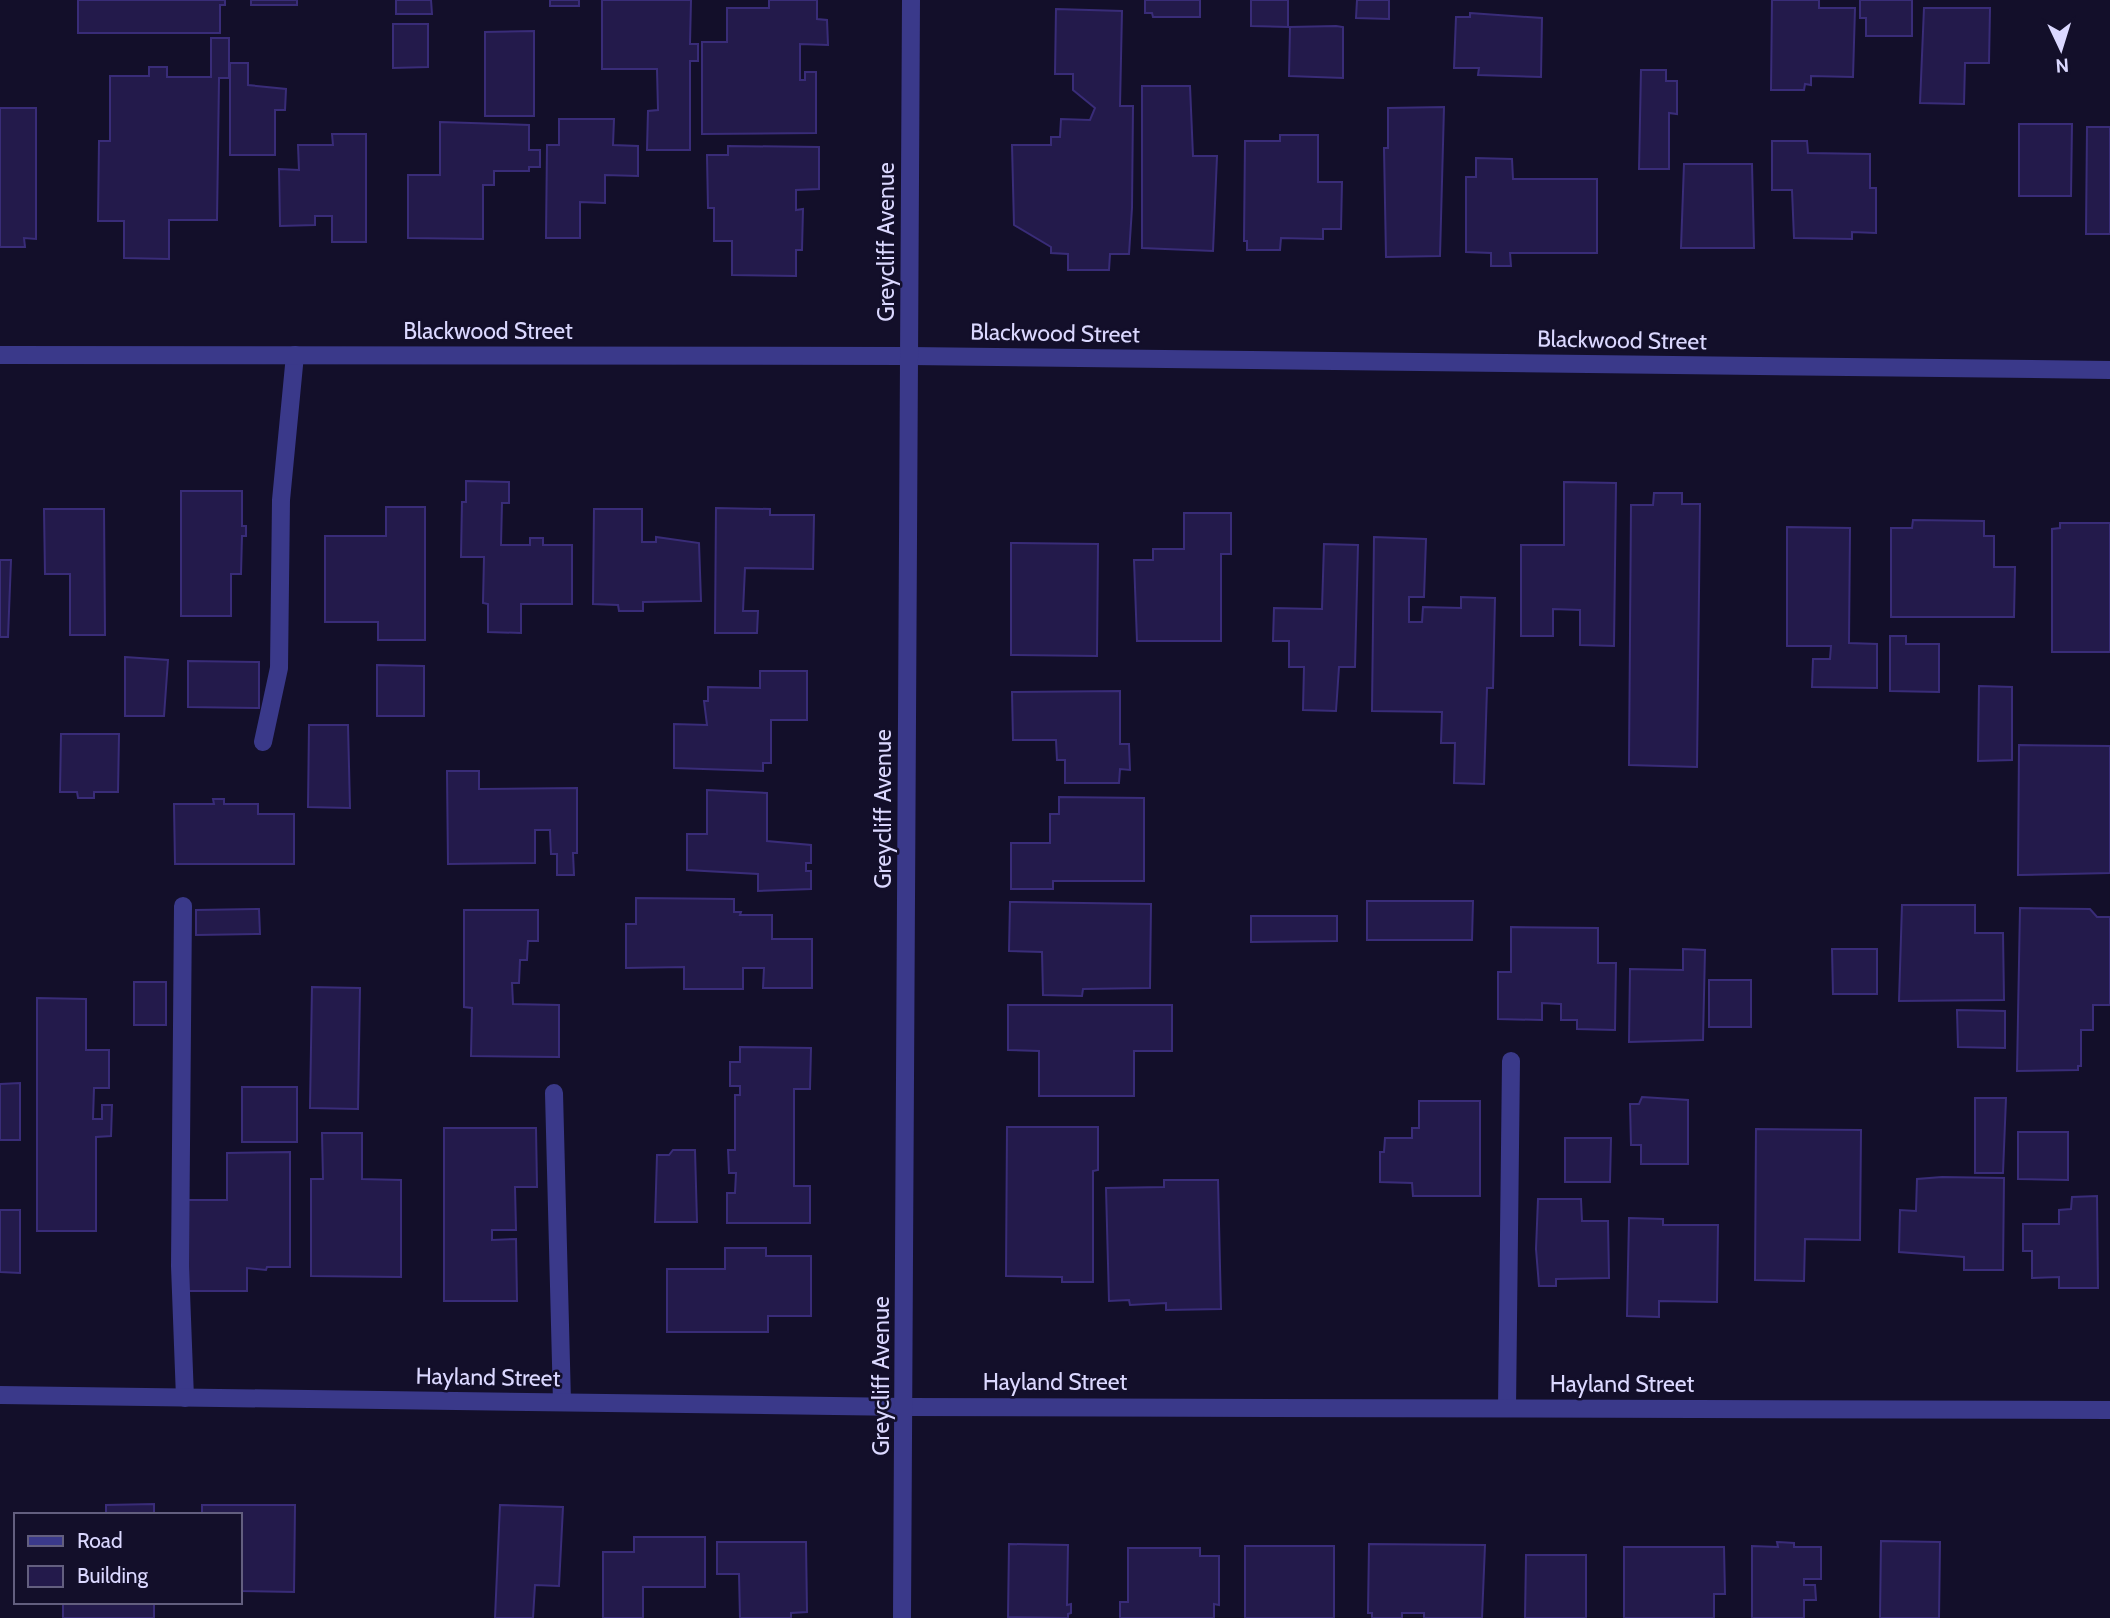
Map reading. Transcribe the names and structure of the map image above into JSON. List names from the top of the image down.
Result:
{
  "streets": {
    "street": ["Greycliff Avenue", "Blackwood Street", "Hayland Street"]
  },
  "crossings": [
    ["Greycliff Avenue", "Blackwood Street"],
    ["Greycliff Avenue", "Hayland Street"]
  ],
  "legend": ["Road", "Building"],
  "north": "bottom"
}
